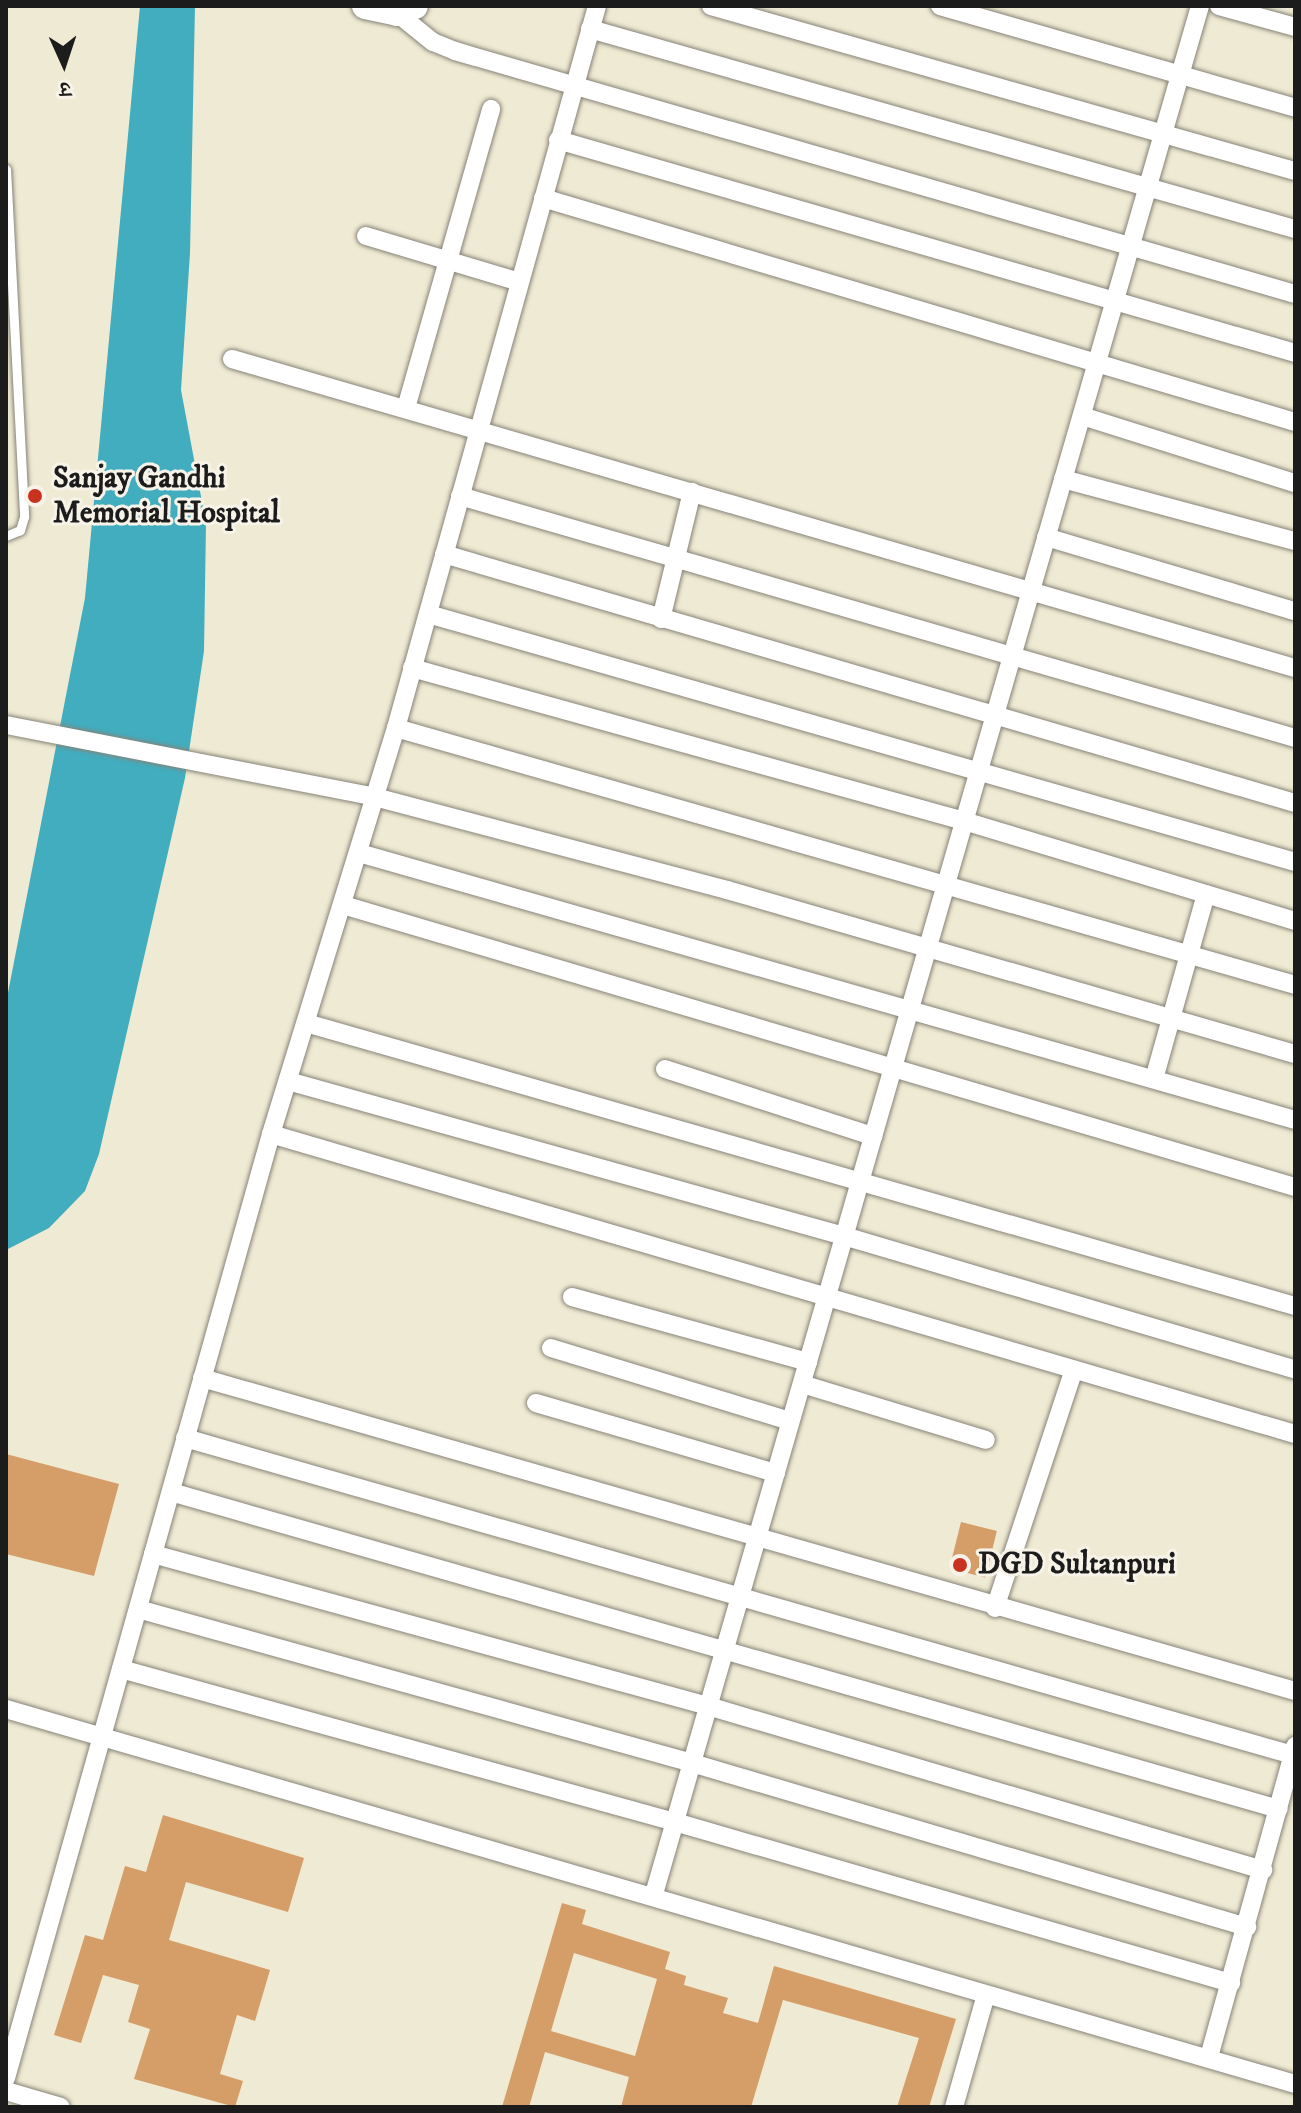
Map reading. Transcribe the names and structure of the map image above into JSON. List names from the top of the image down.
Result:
{
  "places": ["Sanjay Gandhi Memorial Hospital", "DGD Sultanpuri"],
  "north": "bottom"
}
